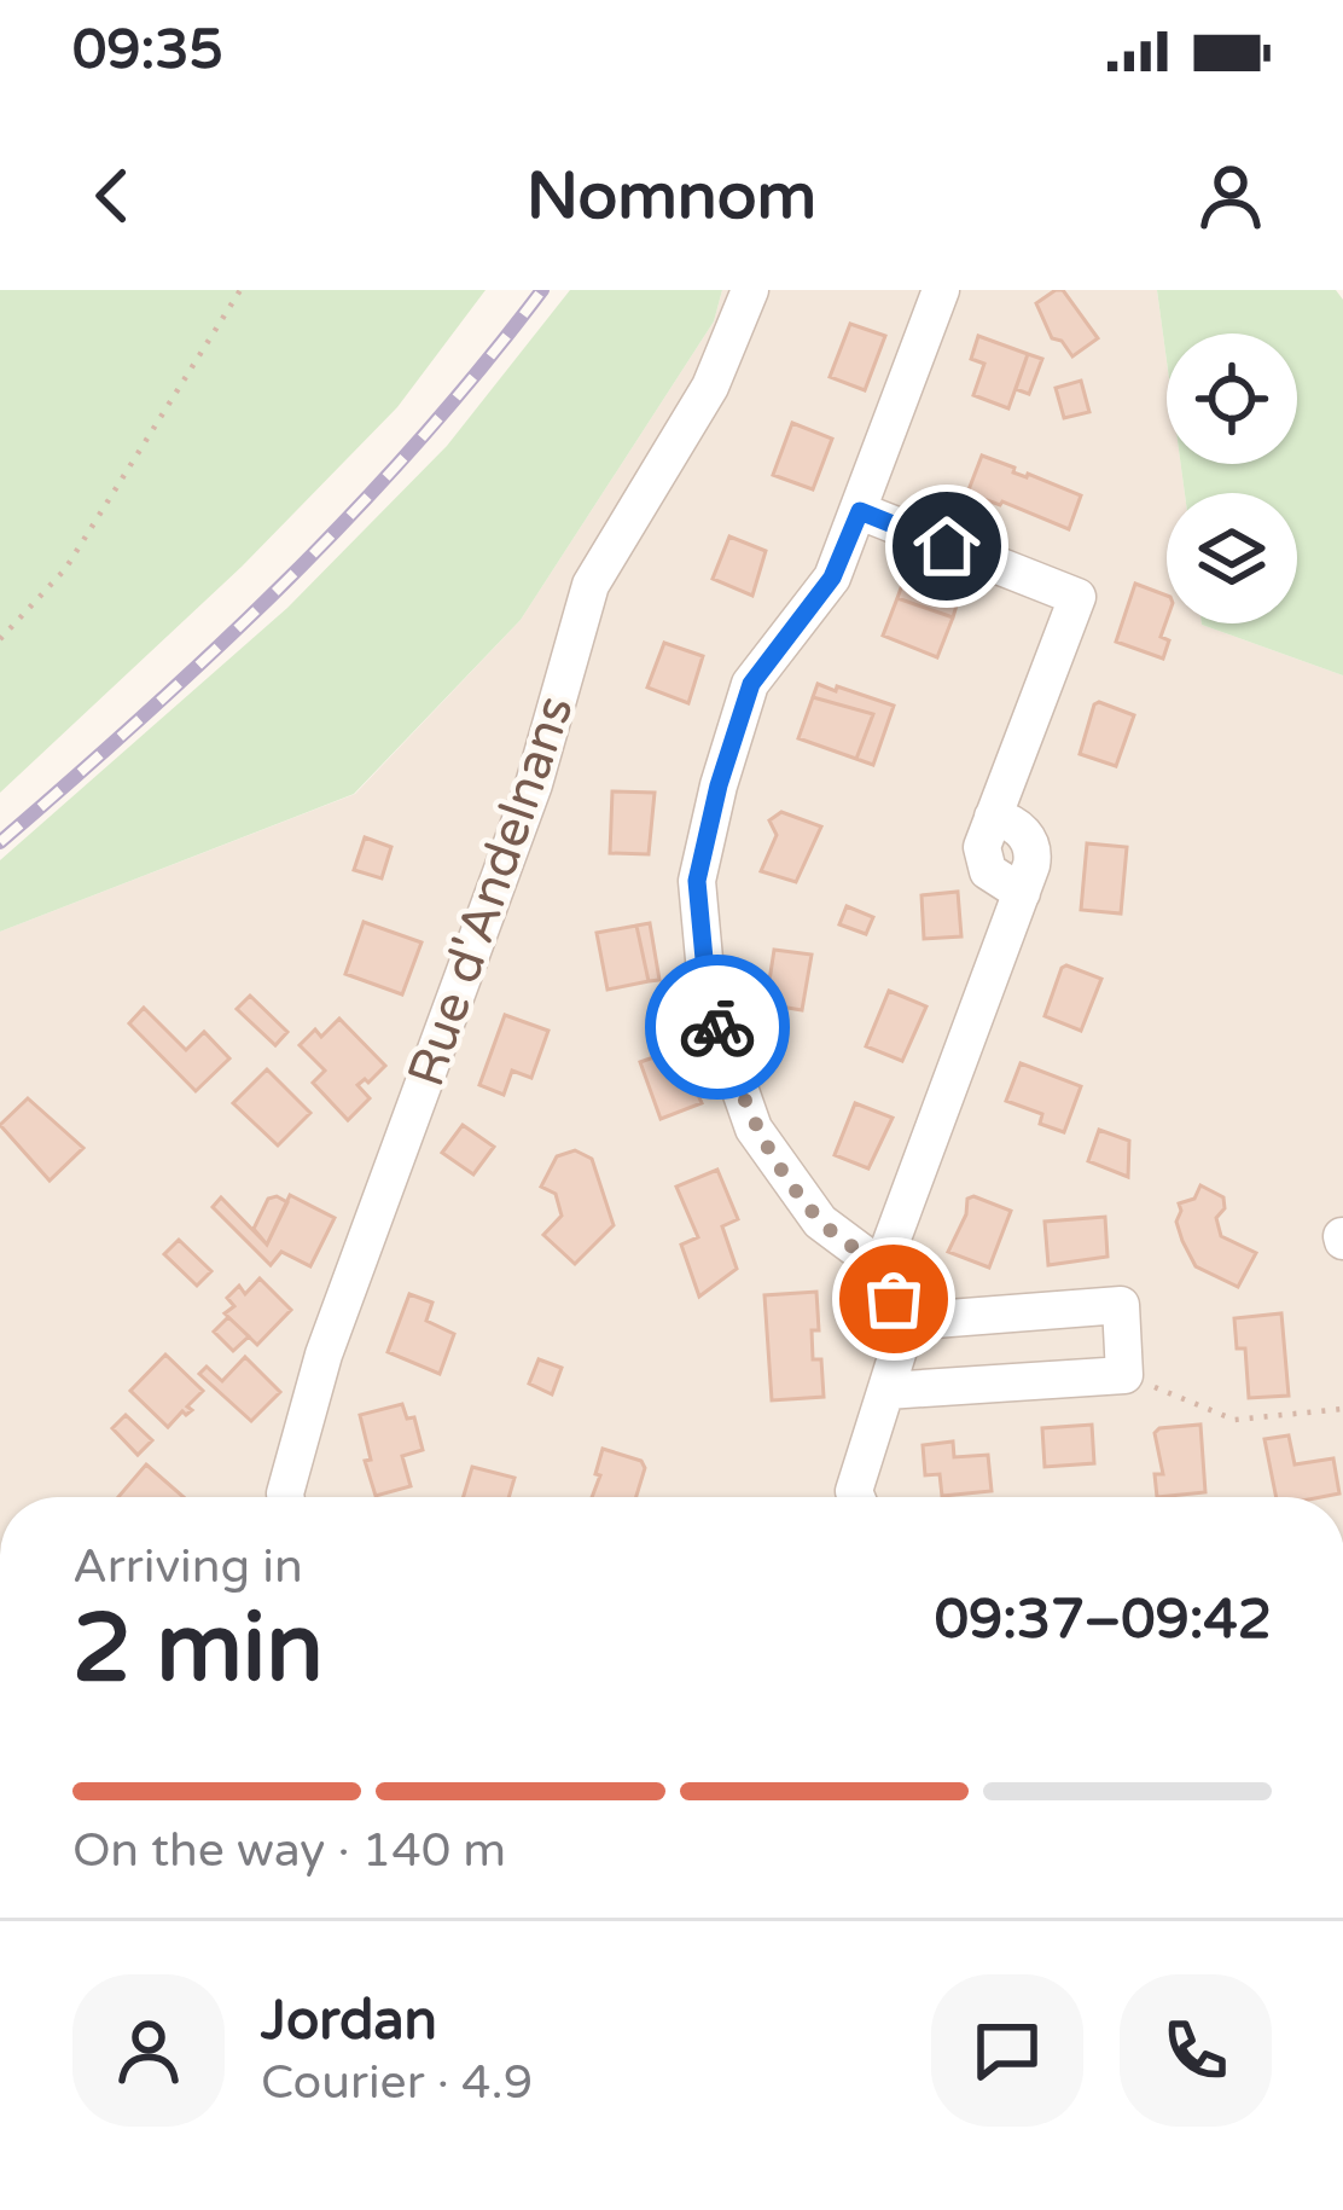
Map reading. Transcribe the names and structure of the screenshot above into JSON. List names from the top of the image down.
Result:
{
  "streets": {
    "street": ["Rue d'Andelnans"]
  },
  "page": {
    "status": "09:35",
    "header": "Nomnom",
    "heading": ["2 min", "Arriving in", "09:37–09:42"],
    "panel": ["Jordan", "Courier · 4.9"],
    "bar": "On the way · 140 m"
  }
}
